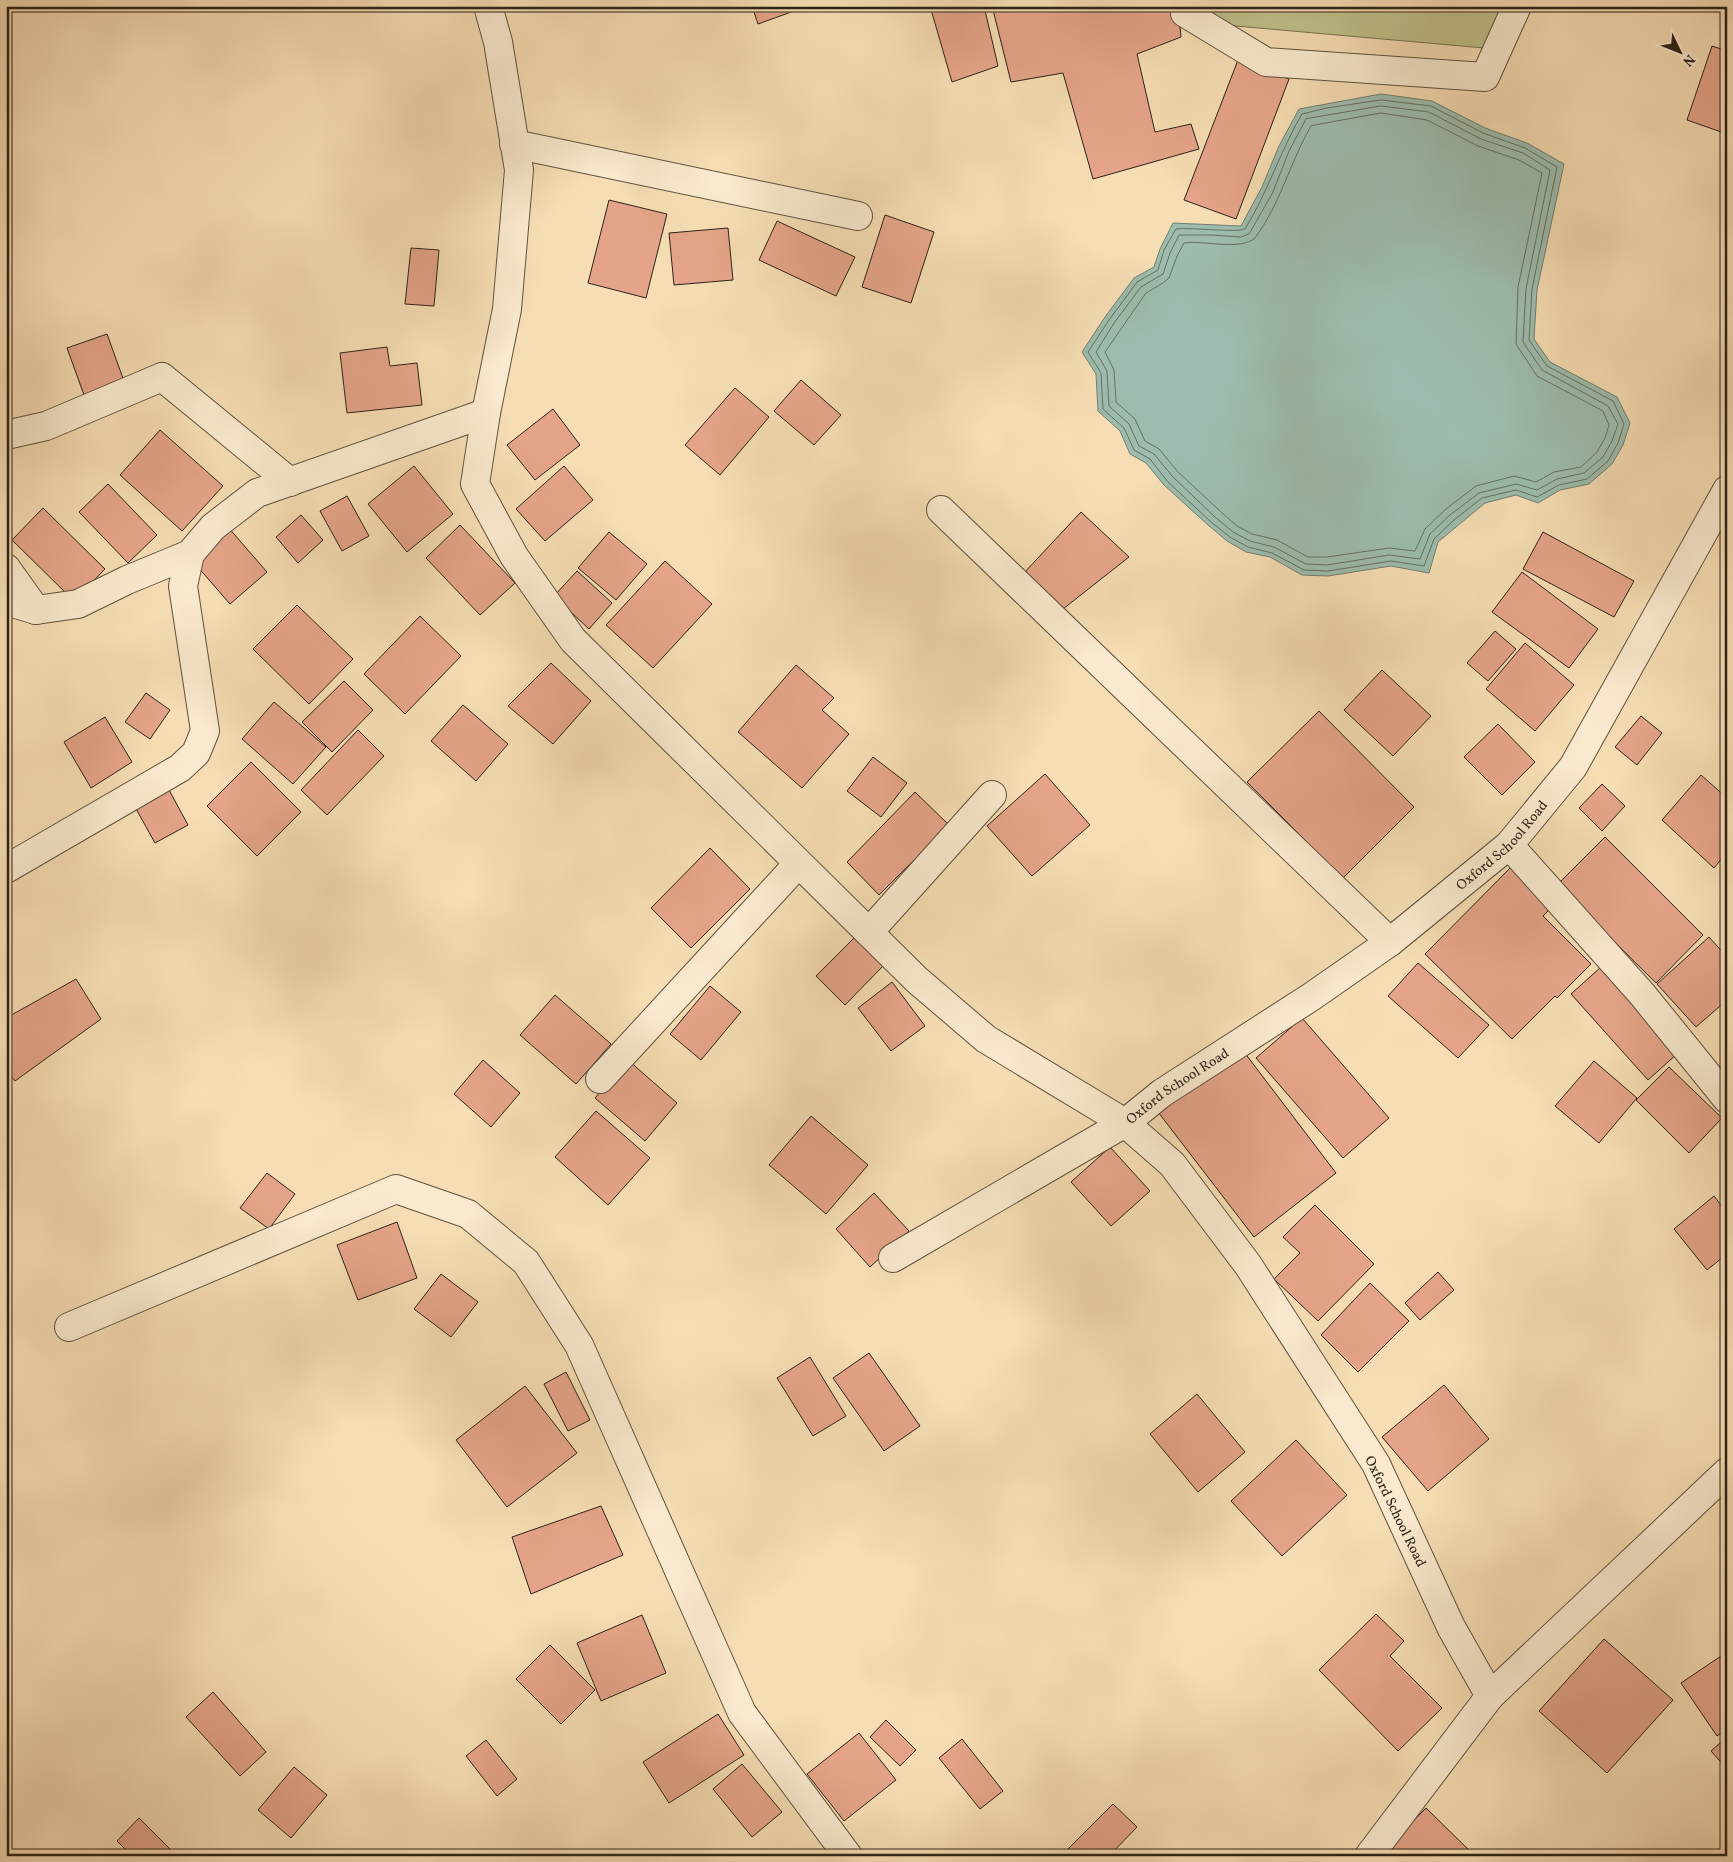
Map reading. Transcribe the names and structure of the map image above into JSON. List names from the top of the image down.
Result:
{
  "streets": {
    "street": ["Oxford School Road"]
  },
  "north": "bottom right"
}
